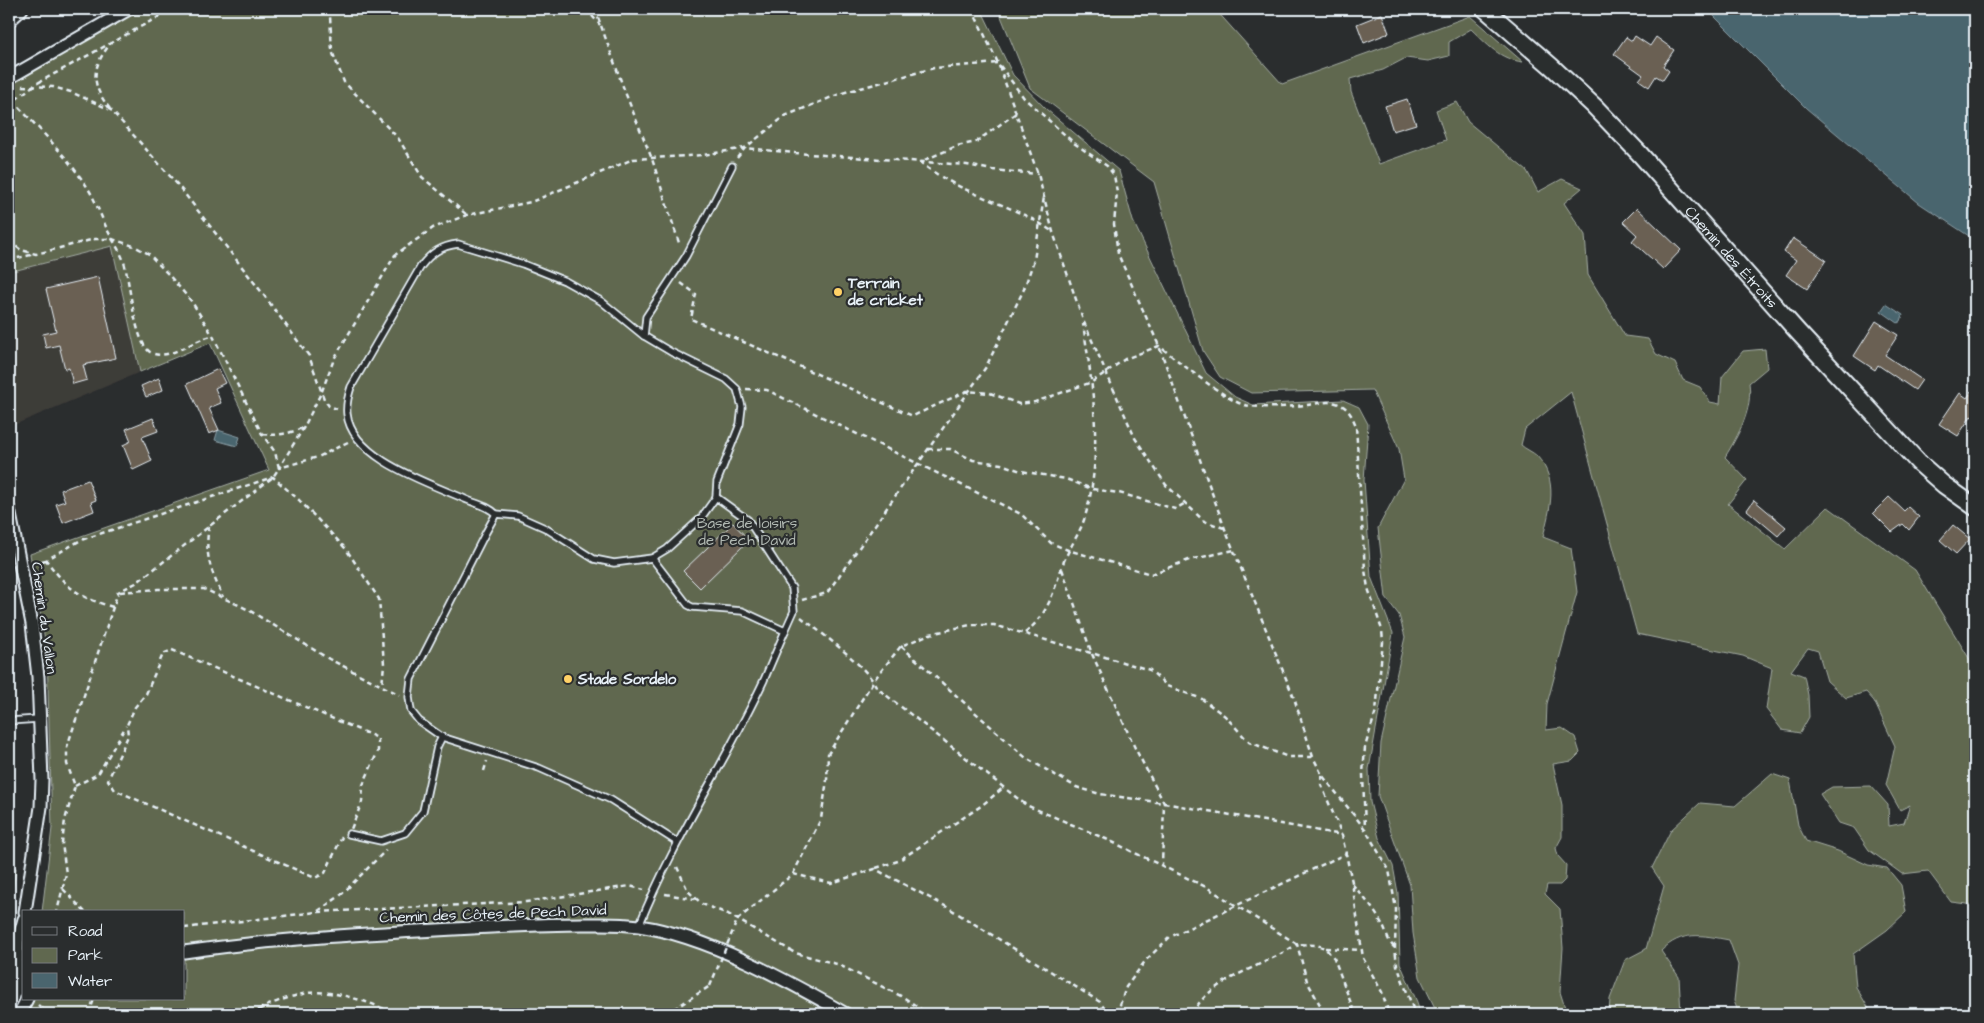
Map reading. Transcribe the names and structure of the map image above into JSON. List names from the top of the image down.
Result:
{
  "streets": {
    "main road": ["Chemin des Étroits"],
    "street": ["Chemin du Vallon", "Chemin des Côtes de Pech David"]
  },
  "parks": ["Base de loisirs de Pech David"],
  "places": ["Terrain de cricket", "Stade Sordelo"],
  "legend": ["Road", "Park", "Water"]
}
